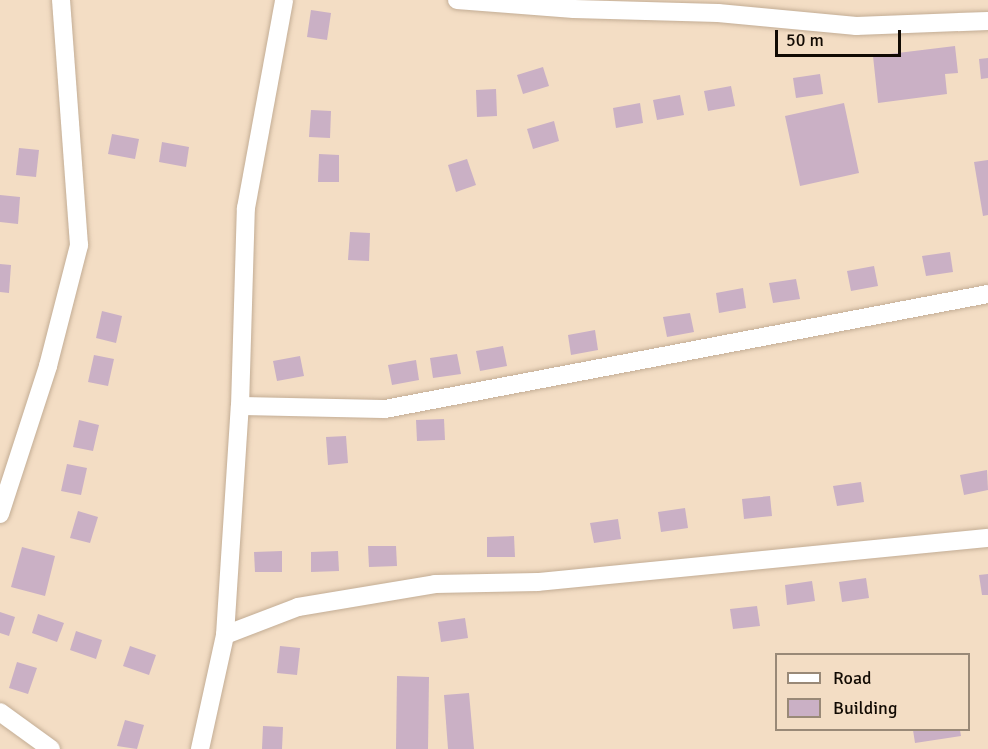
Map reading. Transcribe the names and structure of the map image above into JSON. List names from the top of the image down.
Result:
{
  "legend": ["Road", "Building"],
  "scale_bar": "50 m"
}
